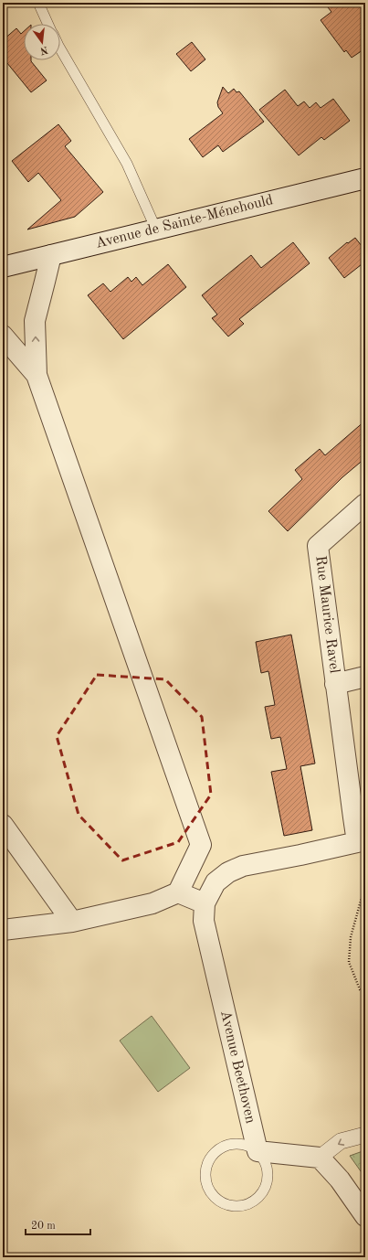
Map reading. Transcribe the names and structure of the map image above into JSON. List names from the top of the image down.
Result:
{
  "streets": {
    "street": ["Avenue de Sainte-Ménehould", "Rue Maurice Ravel", "Avenue Beethoven"]
  },
  "crossings": [
    ["Rue Maurice Ravel", "Avenue Beethoven"]
  ],
  "scale_bar": "20 m",
  "north": "bottom"
}
